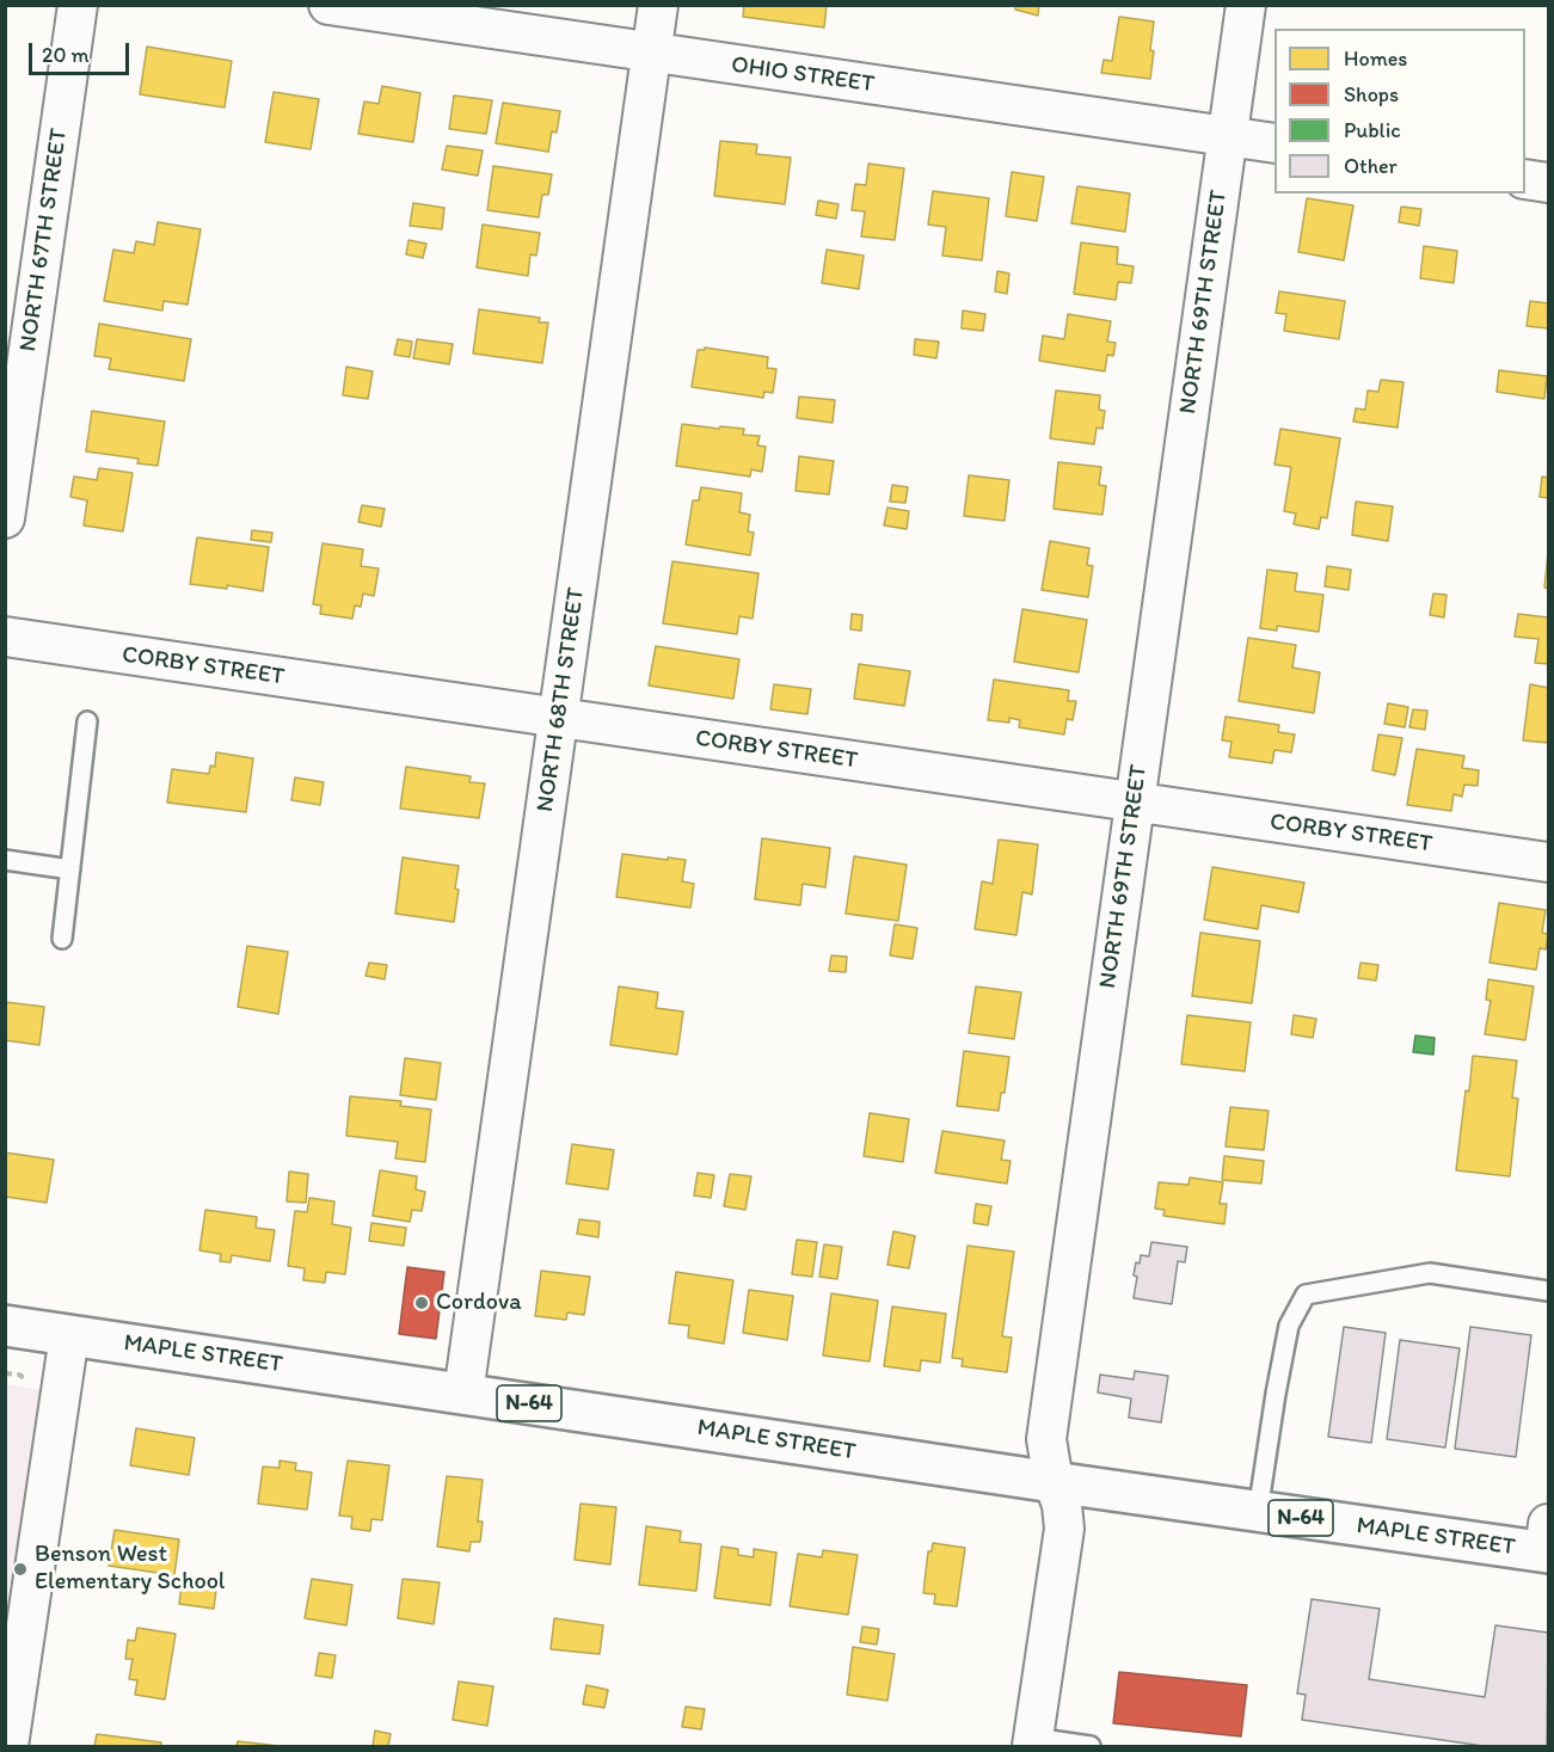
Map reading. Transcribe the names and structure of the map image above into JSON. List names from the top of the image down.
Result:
{
  "streets": {
    "main road": ["MAPLE STREET", "N-64"],
    "street": [
      "OHIO STREET",
      "NORTH 67TH STREET",
      "NORTH 69TH STREET",
      "CORBY STREET",
      "NORTH 68TH STREET"
    ]
  },
  "crossings": [
    ["OHIO STREET", "NORTH 69TH STREET"],
    ["OHIO STREET", "NORTH 68TH STREET"],
    ["NORTH 69TH STREET", "CORBY STREET"],
    ["NORTH 69TH STREET", "MAPLE STREET"],
    ["CORBY STREET", "NORTH 68TH STREET"],
    ["NORTH 68TH STREET", "MAPLE STREET"]
  ],
  "places": ["Cordova", "Benson West Elementary School"],
  "legend": [
    "Homes",
    "Shops",
    "Public",
    "Other"
  ],
  "scale_bar": "20 m"
}
